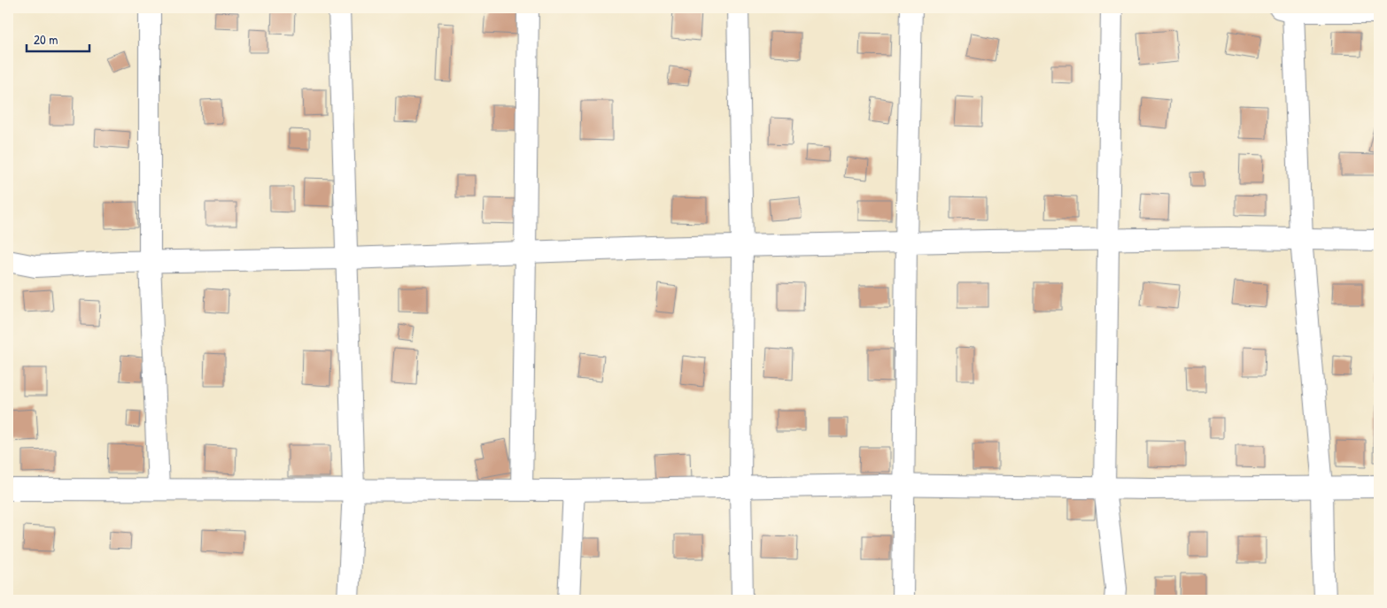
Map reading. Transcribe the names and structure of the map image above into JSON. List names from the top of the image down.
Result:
{
  "scale_bar": "20 m"
}
